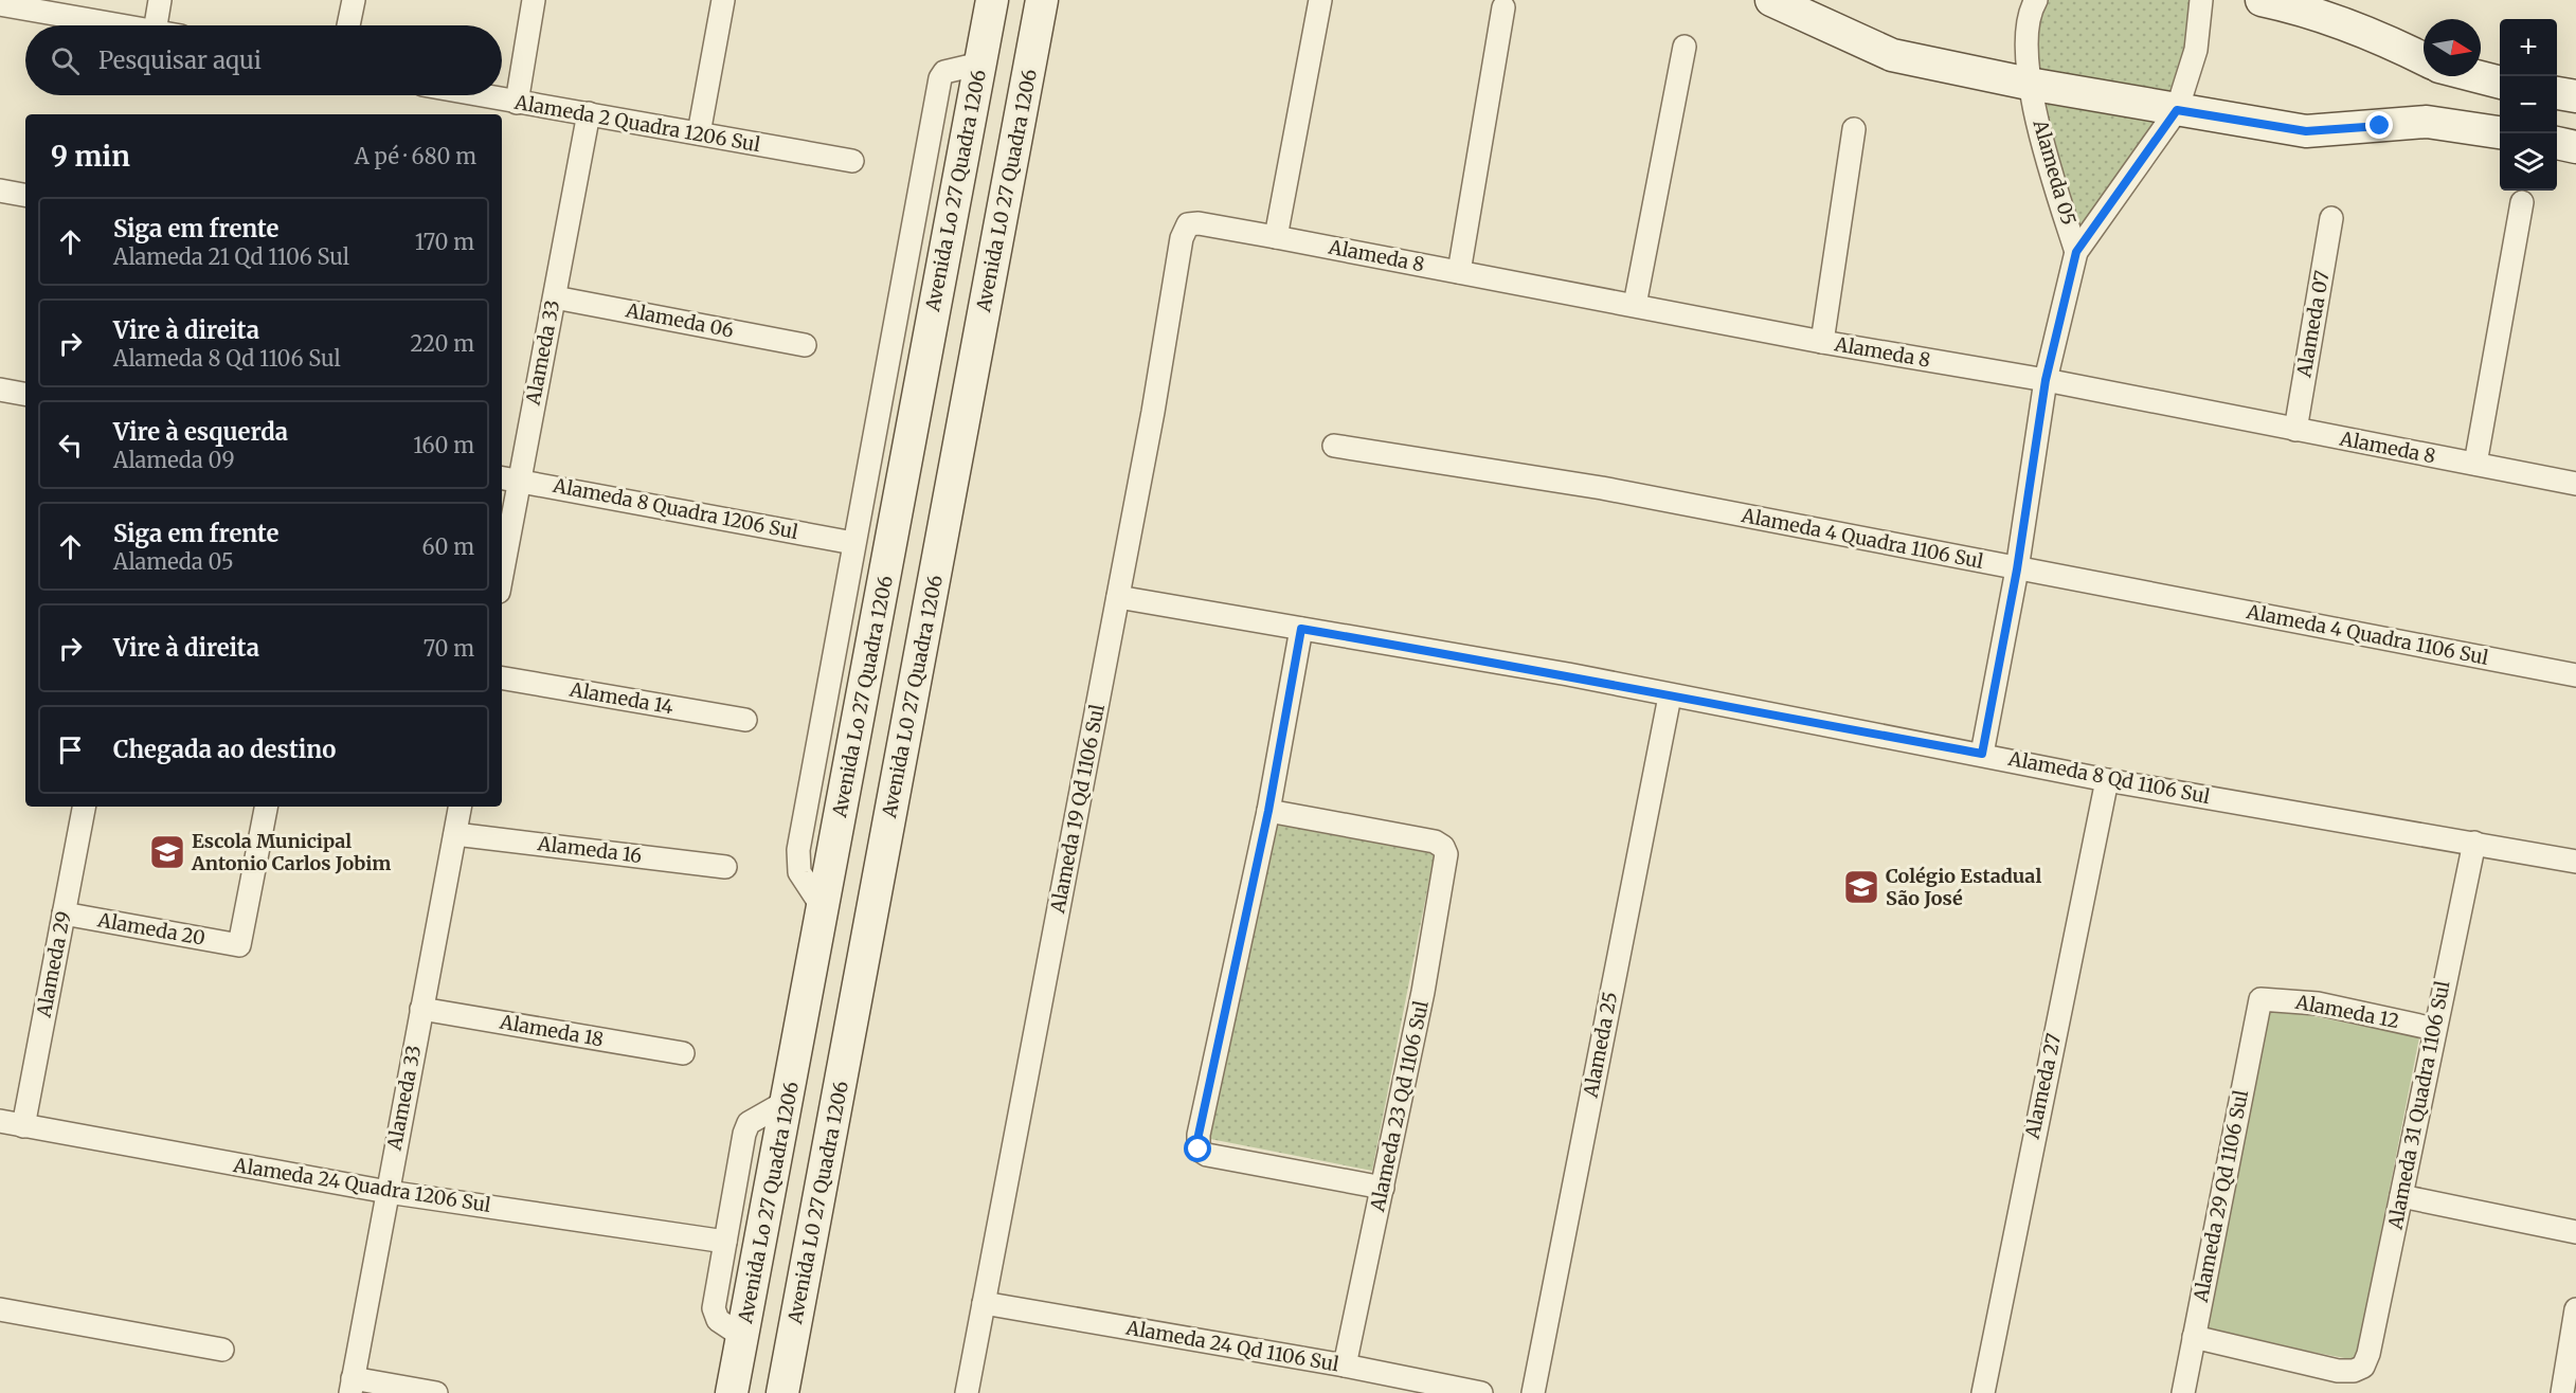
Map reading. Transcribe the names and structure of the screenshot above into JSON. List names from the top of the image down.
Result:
{
  "streets": {
    "main road": ["Avenida Lo 27 Quadra 1206", "Avenida L0 27 Quadra 1206"],
    "street": [
      "Alameda 2 Quadra 1206 Sul",
      "Alameda 05",
      "Alameda 8",
      "Alameda 06",
      "Alameda 07",
      "Alameda 33",
      "Alameda 8 Quadra 1206 Sul",
      "Alameda 4 Quadra 1106 Sul",
      "Alameda 14",
      "Alameda 8 Qd 1106 Sul",
      "Alameda 19 Qd 1106 Sul",
      "Alameda 16",
      "Alameda 20",
      "Alameda 29",
      "Alameda 12",
      "Alameda 18",
      "Alameda 25",
      "Alameda 27",
      "Alameda 31 Quadra 1106 Sul",
      "Alameda 23 Qd 1106 Sul",
      "Alameda 24 Quadra 1206 Sul",
      "Alameda 29 Qd 1106 Sul",
      "Alameda 24 Qd 1106 Sul"
    ]
  },
  "crossings": [
    ["Alameda 2 Quadra 1206 Sul", "Alameda 33"],
    ["Alameda 8", "Alameda 07"],
    ["Alameda 8", "Alameda 19 Qd 1106 Sul"],
    ["Alameda 06", "Alameda 33"],
    ["Alameda 33", "Alameda 8 Quadra 1206 Sul"],
    ["Alameda 33", "Alameda 16"],
    ["Alameda 33", "Alameda 18"],
    ["Alameda 33", "Alameda 24 Quadra 1206 Sul"],
    ["Alameda 8 Qd 1106 Sul", "Alameda 19 Qd 1106 Sul"],
    ["Alameda 8 Qd 1106 Sul", "Alameda 25"],
    ["Alameda 8 Qd 1106 Sul", "Alameda 27"],
    ["Alameda 8 Qd 1106 Sul", "Alameda 31 Quadra 1106 Sul"],
    ["Alameda 19 Qd 1106 Sul", "Alameda 24 Qd 1106 Sul"],
    ["Alameda 20", "Alameda 29"],
    ["Alameda 29", "Alameda 24 Quadra 1206 Sul"],
    ["Alameda 12", "Alameda 31 Quadra 1106 Sul"],
    ["Alameda 12", "Alameda 29 Qd 1106 Sul"],
    ["Alameda 31 Quadra 1106 Sul", "Alameda 29 Qd 1106 Sul"],
    ["Alameda 23 Qd 1106 Sul", "Alameda 24 Qd 1106 Sul"]
  ],
  "places": {
    "school or university": ["Escola Municipal Antonio Carlos Jobim", "Colégio Estadual São José"]
  },
  "north": "right",
  "page": {
    "map_buttons": ["+", "−"],
    "search": "Pesquisar aqui",
    "heading": ["9 min", "A pé · 680 m"],
    "list": [
      ["Siga em frente", "Alameda 21 Qd 1106 Sul", "170 m"],
      ["Vire à direita", "Alameda 8 Qd 1106 Sul", "220 m"],
      ["Vire à esquerda", "Alameda 09", "160 m"],
      ["Siga em frente", "Alameda 05", "60 m"],
      ["Vire à direita", "70 m"],
      "Chegada ao destino"
    ]
  }
}
